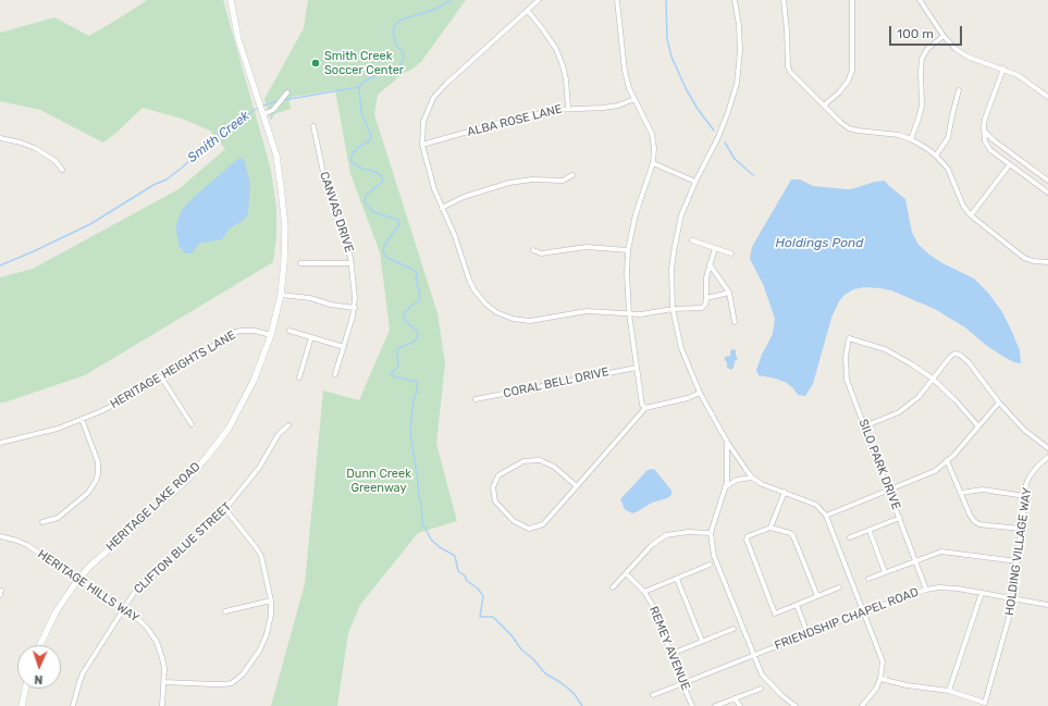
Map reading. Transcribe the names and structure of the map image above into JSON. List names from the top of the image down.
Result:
{
  "streets": {
    "main road": ["HERITAGE LAKE ROAD"],
    "street": [
      "ALBA ROSE LANE",
      "CANVAS DRIVE",
      "HERITAGE HEIGHTS LANE",
      "CORAL BELL DRIVE",
      "SILO PARK DRIVE",
      "CLIFTON BLUE STREET",
      "HOLDING VILLAGE WAY",
      "HERITAGE HILLS WAY",
      "FRIENDSHIP CHAPEL ROAD",
      "REMEY AVENUE"
    ]
  },
  "crossings": [
    ["HERITAGE HEIGHTS LANE", "HERITAGE LAKE ROAD"],
    ["SILO PARK DRIVE", "FRIENDSHIP CHAPEL ROAD"],
    ["HERITAGE LAKE ROAD", "HERITAGE HILLS WAY"],
    ["CLIFTON BLUE STREET", "HERITAGE HILLS WAY"],
    ["HOLDING VILLAGE WAY", "FRIENDSHIP CHAPEL ROAD"],
    ["FRIENDSHIP CHAPEL ROAD", "REMEY AVENUE"]
  ],
  "water": ["Smith Creek", "Holdings Pond"],
  "parks": ["Dunn Creek Greenway"],
  "places": ["Smith Creek Soccer Center"],
  "scale_bar": "100 m",
  "north": "bottom"
}
